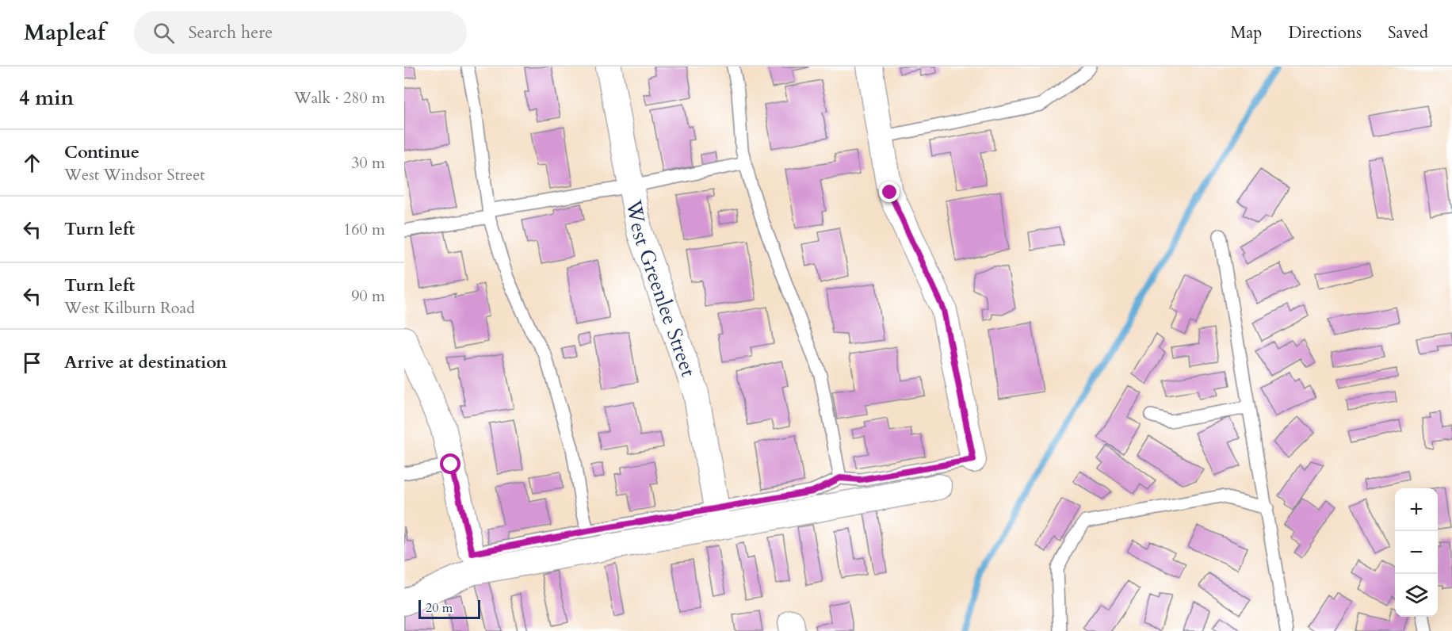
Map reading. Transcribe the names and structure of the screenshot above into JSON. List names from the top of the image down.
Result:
{
  "streets": {
    "street": ["West Greenlee Street"]
  },
  "scale_bar": "20 m",
  "page": {
    "header": "Mapleaf",
    "search": "Search here",
    "nav": ["Map", "Directions", "Saved"],
    "heading": ["4 min", "Walk · 280 m"],
    "list": [
      ["Continue", "West Windsor Street", "30 m"],
      ["Turn left", "160 m"],
      ["Turn left", "West Kilburn Road", "90 m"],
      "Arrive at destination"
    ],
    "map_buttons": ["+", "−"],
    "scale": "20 m"
  }
}
